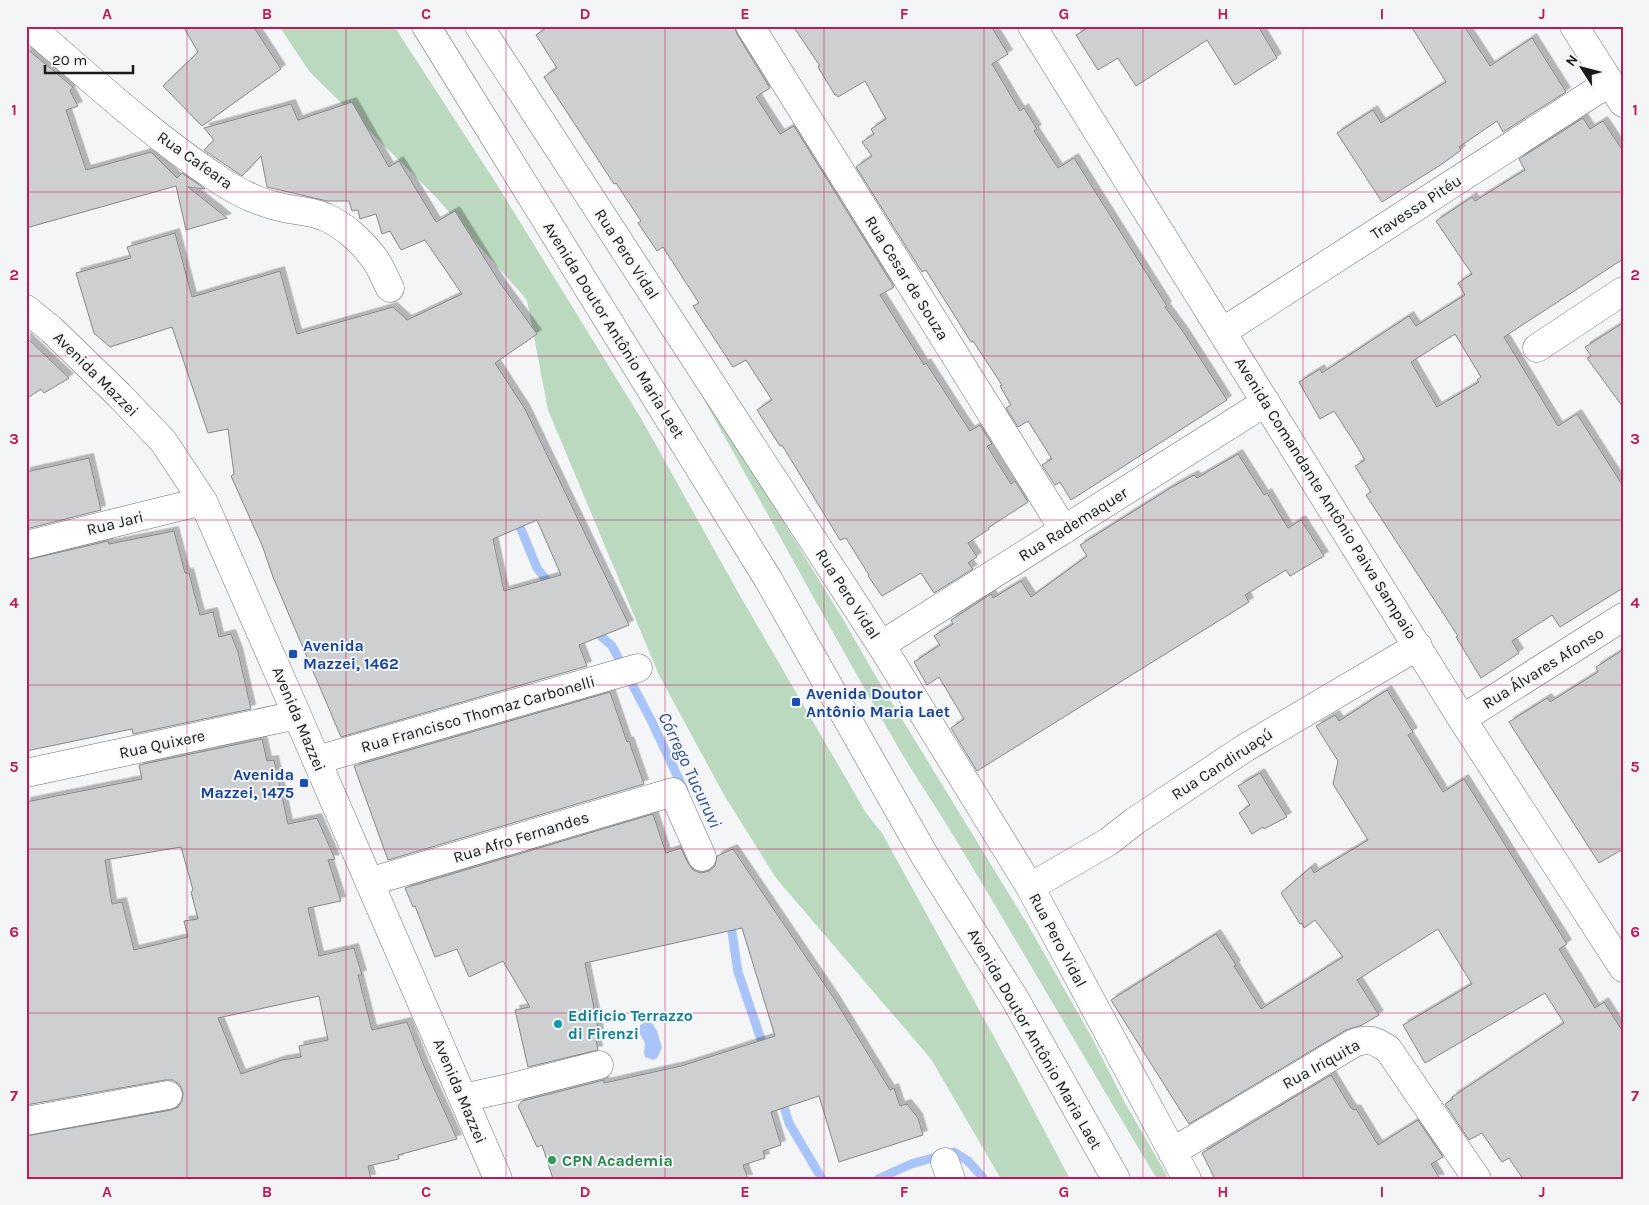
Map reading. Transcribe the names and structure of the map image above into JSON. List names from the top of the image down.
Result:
{
  "streets": {
    "street": [
      "Rua Cafeara",
      "Travessa Pitéu",
      "Rua Pero Vidal",
      "Rua Cesar de Souza",
      "Avenida Doutor Antônio Maria Laet",
      "Avenida Mazzei",
      "Avenida Comandante Antônio Paiva Sampaio",
      "Rua Jari",
      "Rua Rademaquer",
      "Rua Álvares Afonso",
      "Rua Francisco Thomaz Carbonelli",
      "Rua Quixere",
      "Rua Candiruaçú",
      "Rua Afro Fernandes",
      "Rua Iriquita"
    ]
  },
  "crossings": [
    ["Travessa Pitéu", "Avenida Comandante Antônio Paiva Sampaio"],
    ["Rua Pero Vidal", "Rua Rademaquer"],
    ["Rua Pero Vidal", "Rua Candiruaçú"],
    ["Rua Pero Vidal", "Rua Iriquita"],
    ["Rua Cesar de Souza", "Rua Rademaquer"],
    ["Avenida Mazzei", "Rua Jari"],
    ["Avenida Mazzei", "Rua Francisco Thomaz Carbonelli"],
    ["Avenida Mazzei", "Rua Quixere"],
    ["Avenida Mazzei", "Rua Afro Fernandes"],
    ["Avenida Comandante Antônio Paiva Sampaio", "Rua Rademaquer"],
    ["Avenida Comandante Antônio Paiva Sampaio", "Rua Álvares Afonso"],
    ["Avenida Comandante Antônio Paiva Sampaio", "Rua Candiruaçú"]
  ],
  "water": ["Córrego Tucuruvi"],
  "places": {
    "transit": ["Avenida Mazzei, 1462", "Avenida Doutor Antônio Maria Laet", "Avenida Mazzei, 1475"],
    "other": ["Edificio Terrazzo di Firenzi", "CPN Academia"]
  },
  "scale_bar": "20 m",
  "north": "top left",
  "grid": {
    "columns": [
      "A",
      "B",
      "C",
      "D",
      "E",
      "F",
      "G",
      "H",
      "I",
      "J"
    ],
    "rows": [
      "1",
      "2",
      "3",
      "4",
      "5",
      "6",
      "7"
    ]
  }
}
